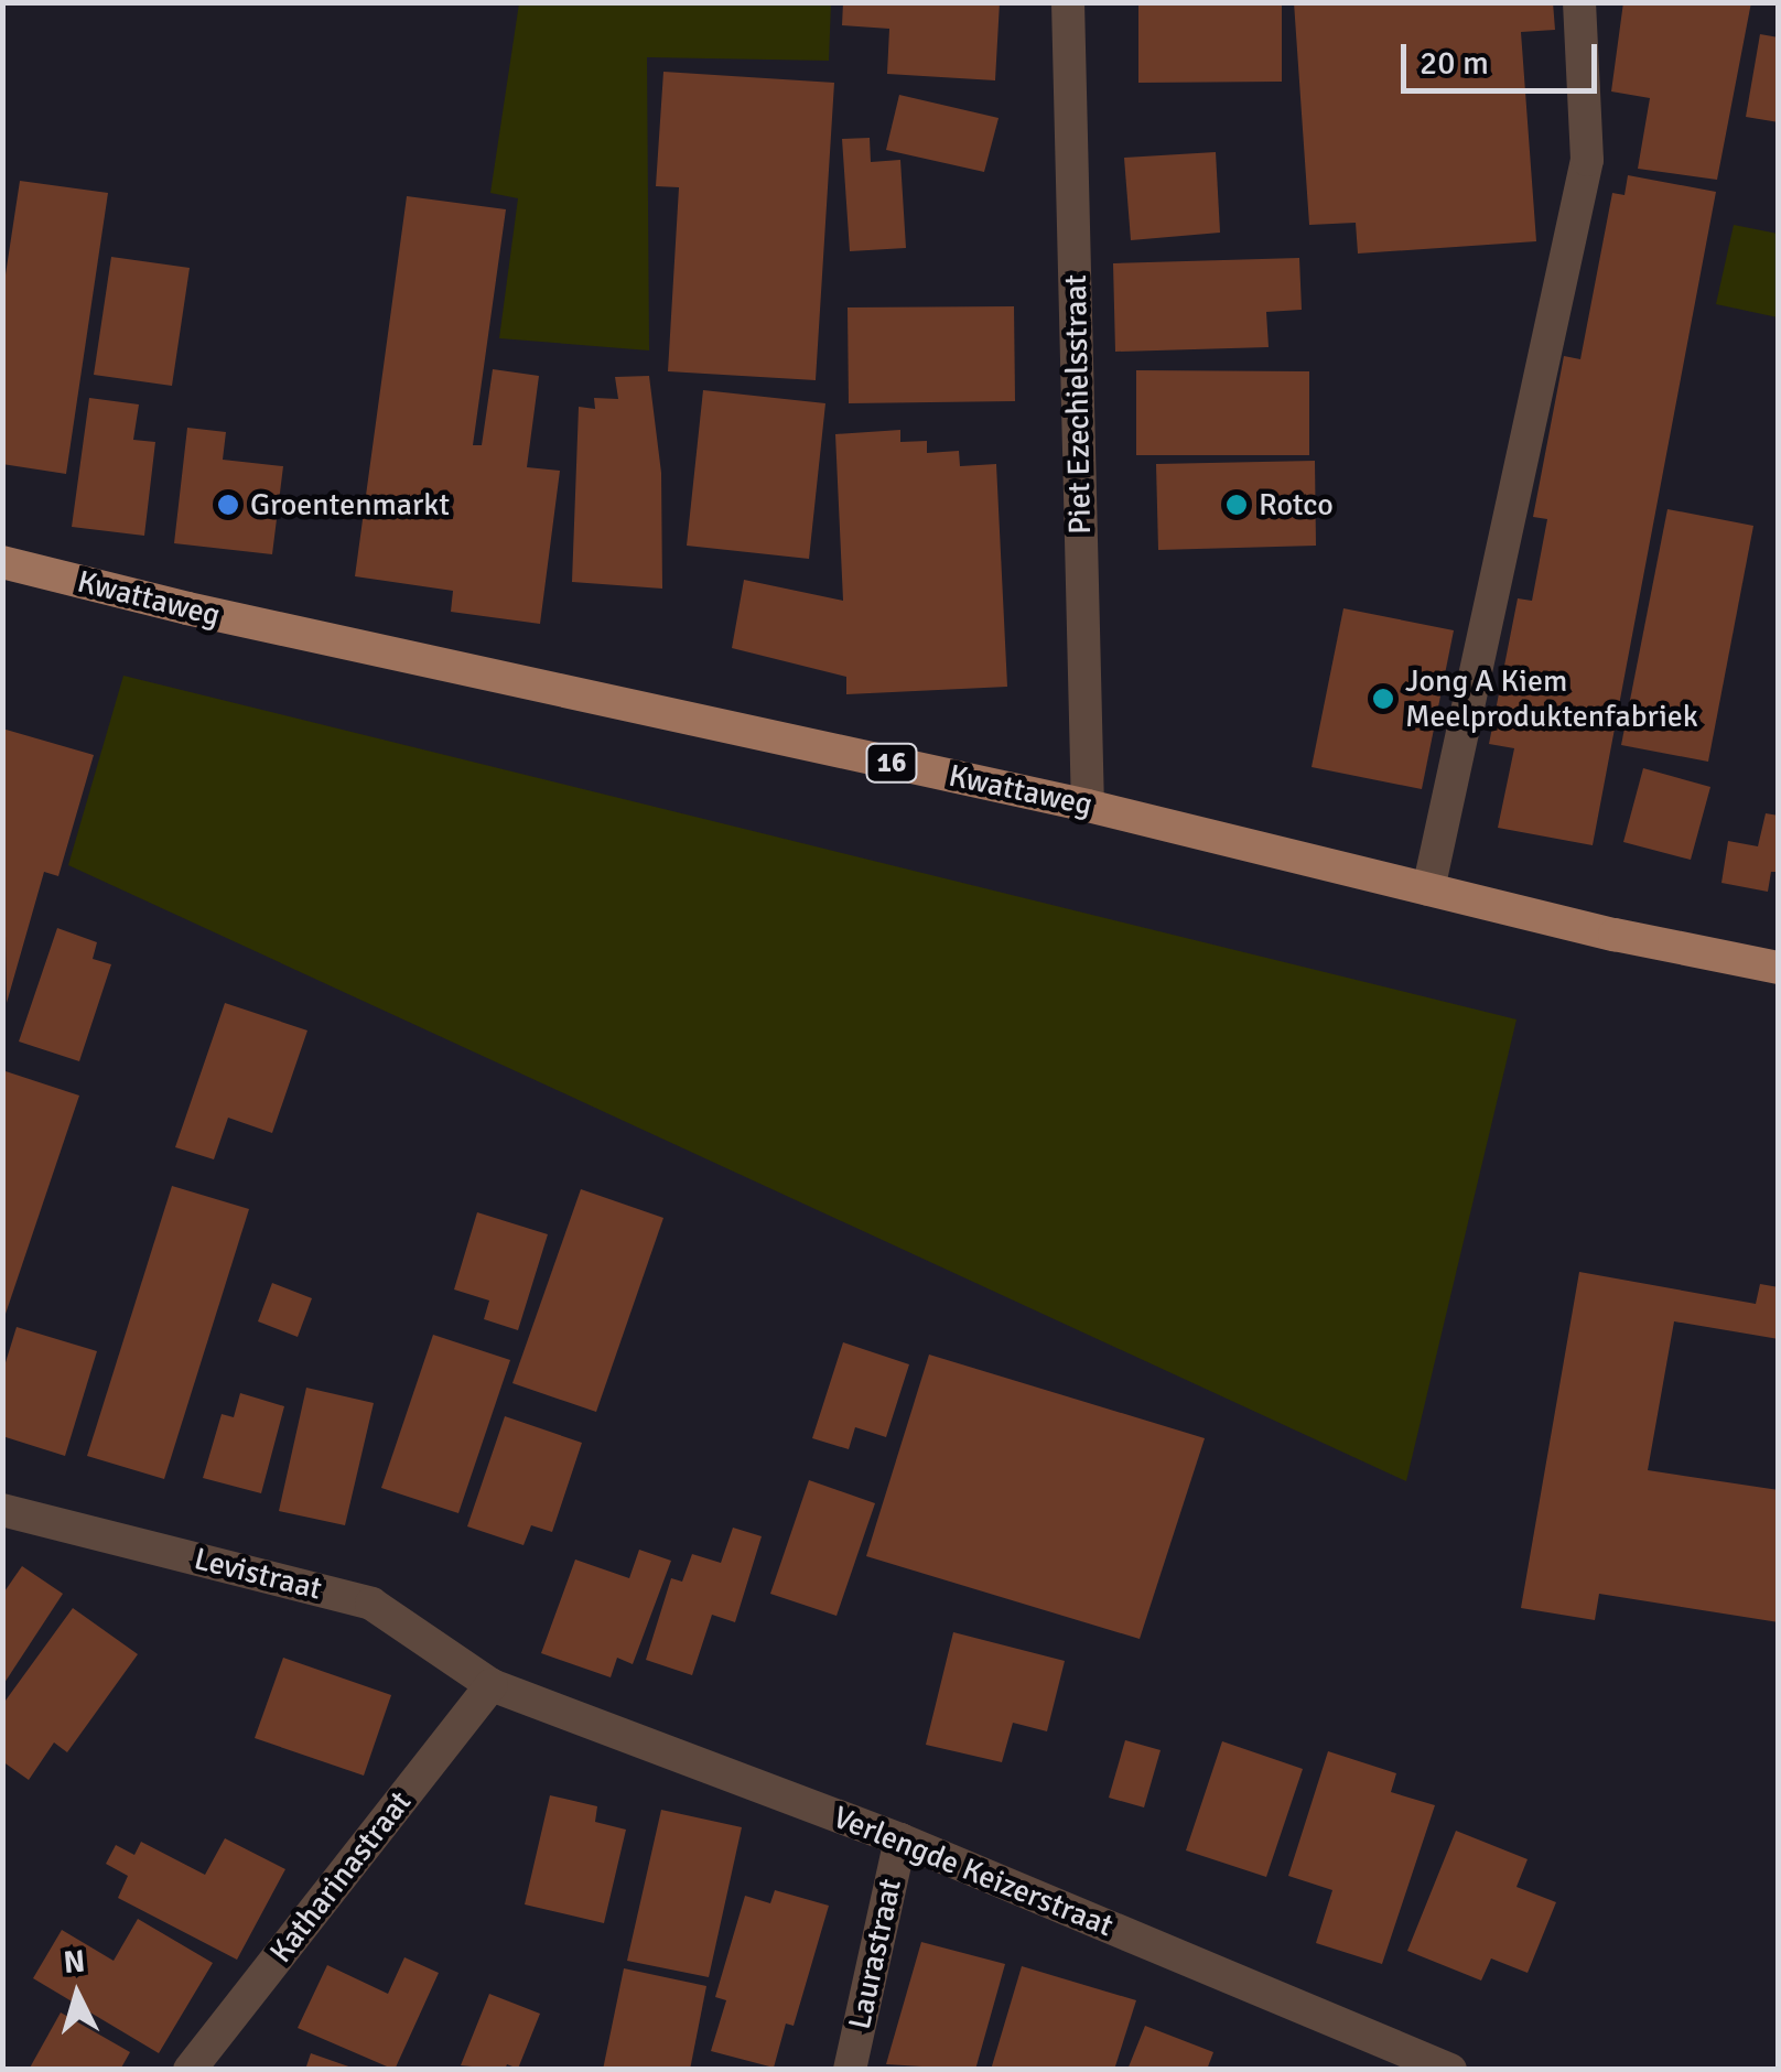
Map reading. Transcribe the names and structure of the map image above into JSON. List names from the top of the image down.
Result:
{
  "streets": {
    "main road": ["Kwattaweg", "16"],
    "street": [
      "Piet Ezechielsstraat",
      "Levistraat",
      "Verlengde Keizerstraat",
      "Katharinastraat",
      "Laurastraat"
    ]
  },
  "crossings": [
    ["Piet Ezechielsstraat", "Kwattaweg"],
    ["Levistraat", "Verlengde Keizerstraat"],
    ["Levistraat", "Katharinastraat"],
    ["Verlengde Keizerstraat", "Katharinastraat"],
    ["Verlengde Keizerstraat", "Laurastraat"]
  ],
  "places": ["Groentenmarkt", "Rotco", "Jong A Kiem Meelproduktenfabriek"],
  "scale_bar": "20 m",
  "north": "top"
}
